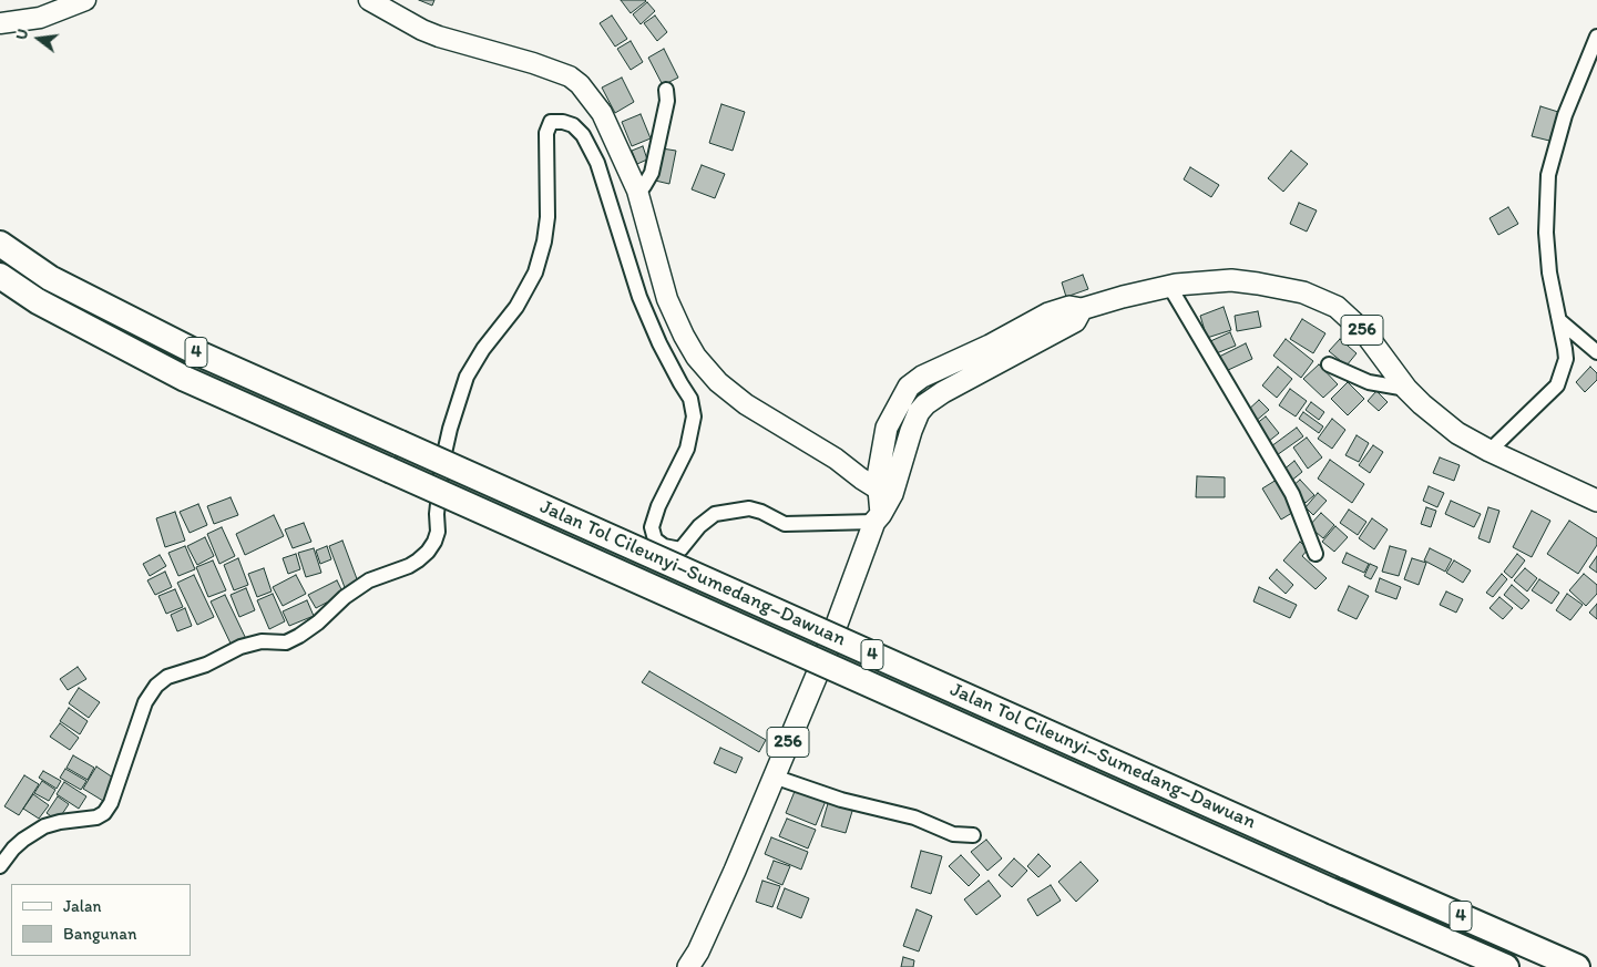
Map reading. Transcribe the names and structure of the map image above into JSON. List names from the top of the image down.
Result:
{
  "streets": {
    "highway": ["4", "Jalan Tol Cileunyi–Sumedang–Dawuan"],
    "main road": ["256"]
  },
  "legend": ["Jalan", "Bangunan"],
  "north": "left"
}
